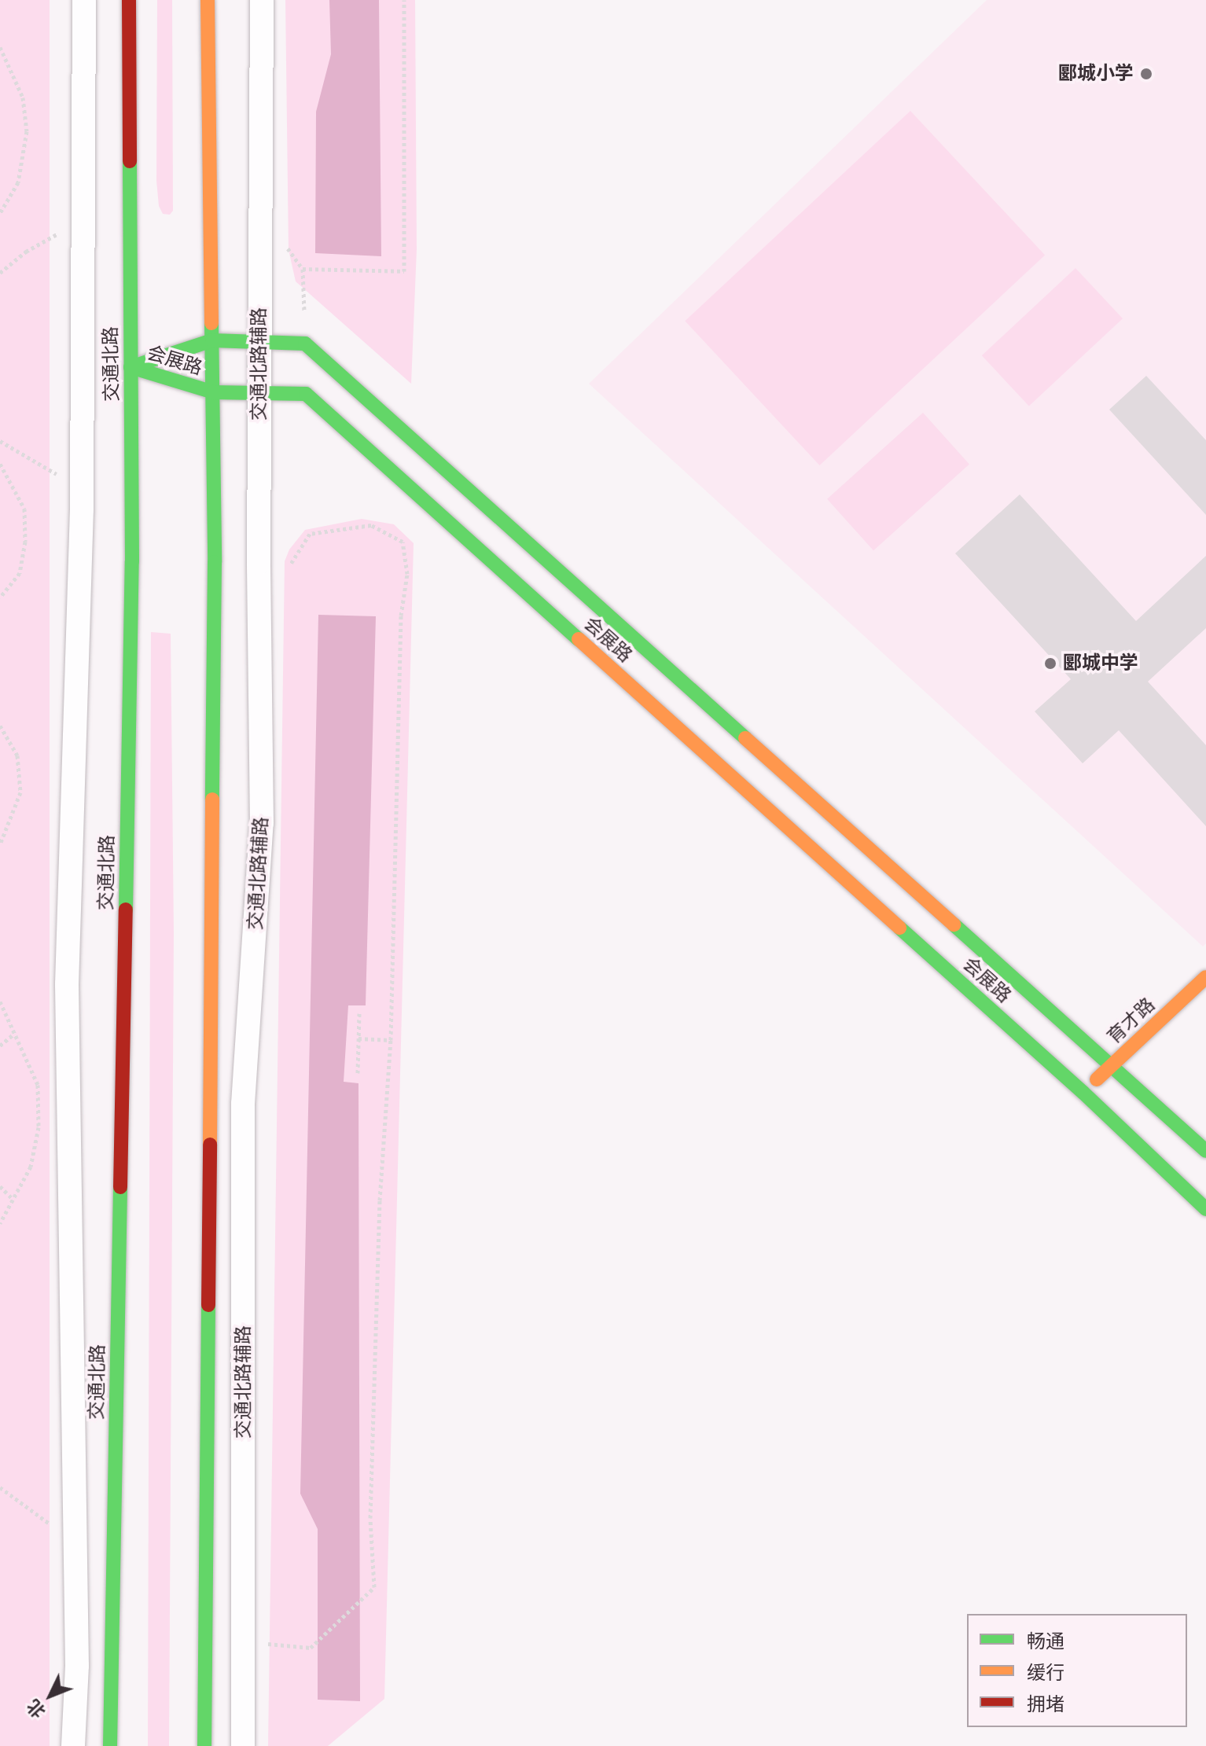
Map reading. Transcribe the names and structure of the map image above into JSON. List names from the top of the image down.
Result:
{
  "streets": {
    "main road": ["会展路", "交通北路", "育才路"],
    "street": ["交通北路辅路"]
  },
  "crossings": [
    ["会展路", "交通北路"],
    ["会展路", "交通北路辅路"],
    ["会展路", "育才路"]
  ],
  "places": ["郾城小学", "郾城中学"],
  "legend": ["畅通", "缓行", "拥堵"],
  "north": "bottom left"
}
